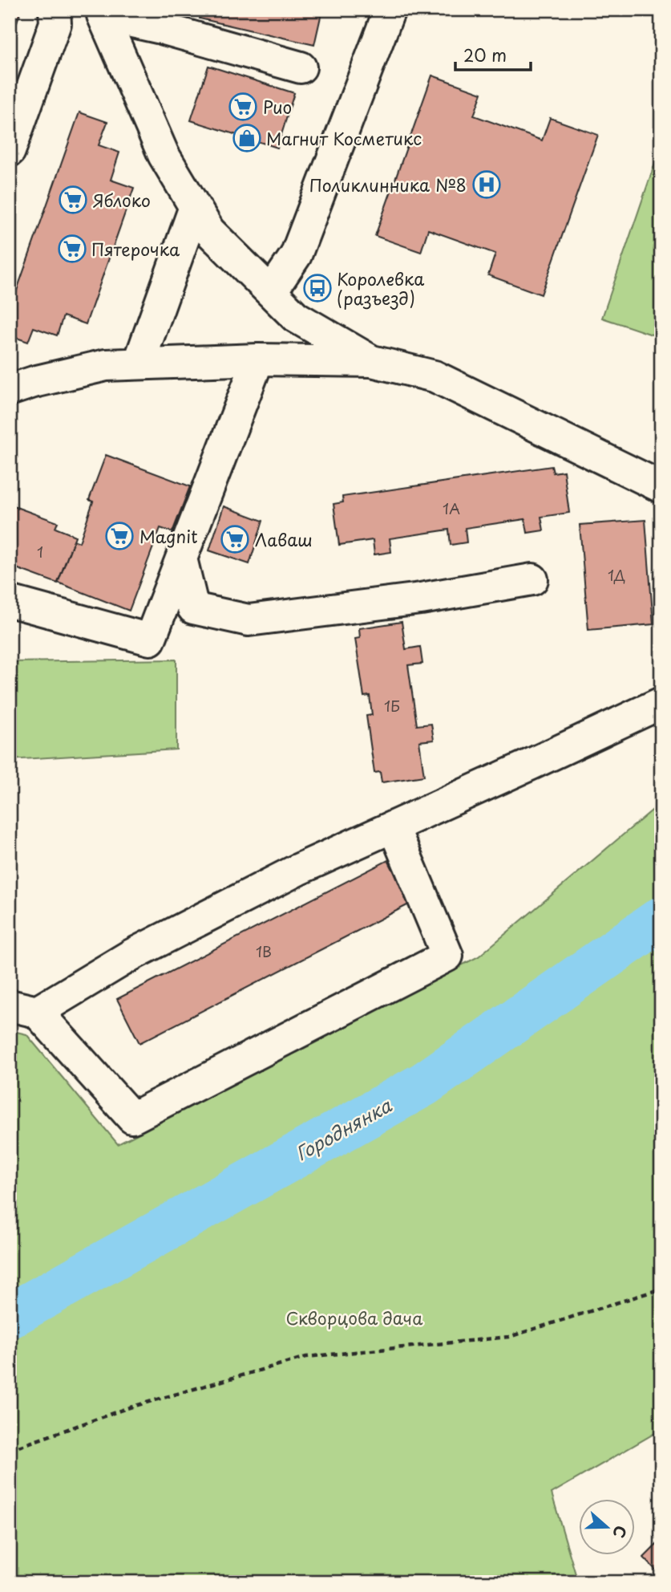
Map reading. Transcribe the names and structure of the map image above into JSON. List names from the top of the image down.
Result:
{
  "water": ["Городнянка"],
  "parks": ["Скворцова дача"],
  "places": {
    "supermarket": [
      "Рио",
      "Яблоко",
      "Пятерочка",
      "Magnit",
      "Лаваш"
    ],
    "shop": ["Магнит Косметикс"],
    "hospital": ["Поликлинника №8"],
    "bus stop": ["Королевка (разъезд)"]
  },
  "house_numbers": [
    "1А",
    "1",
    "1Д",
    "1Б",
    "1В"
  ],
  "scale_bar": "20 m",
  "north": "right"
}
